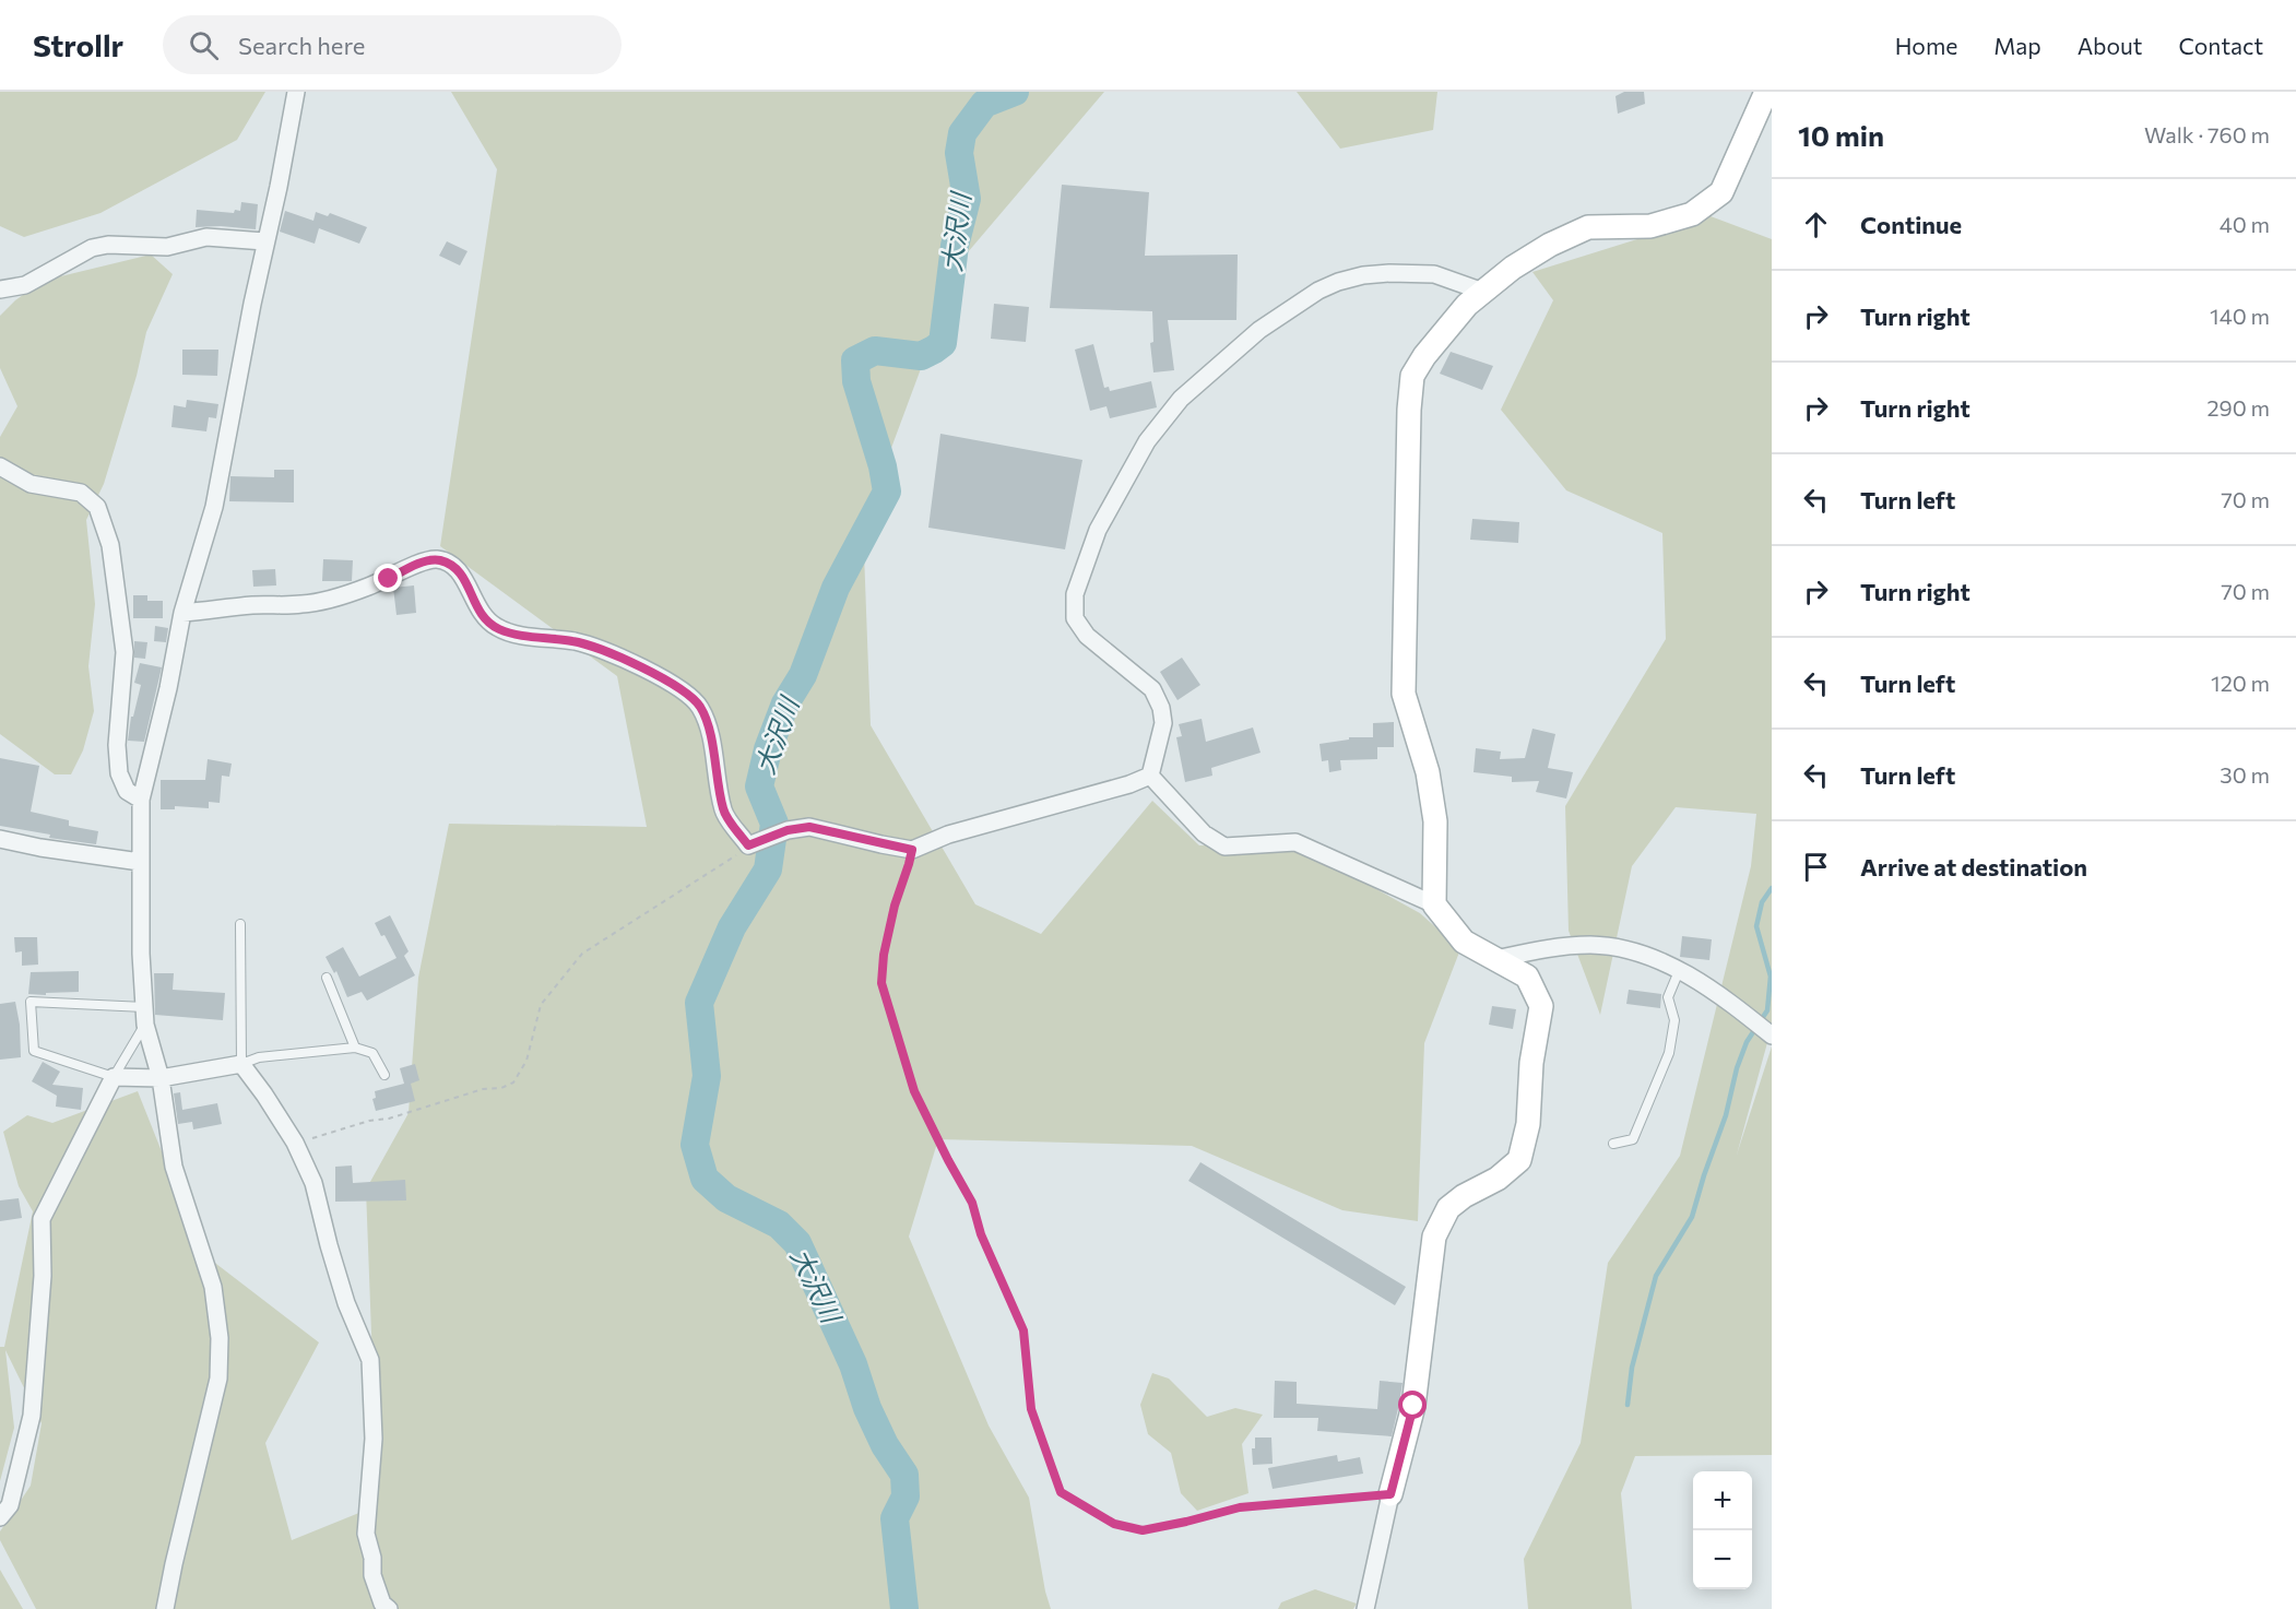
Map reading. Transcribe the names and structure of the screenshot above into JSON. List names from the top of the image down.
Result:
{
  "water": ["大沢川"],
  "page": {
    "header": "Strollr",
    "search": "Search here",
    "nav": [
      "Home",
      "Map",
      "About",
      "Contact"
    ],
    "heading": ["10 min", "Walk · 760 m"],
    "list": [
      ["Continue", "40 m"],
      ["Turn right", "140 m"],
      ["Turn right", "290 m"],
      ["Turn left", "70 m"],
      ["Turn right", "70 m"],
      ["Turn left", "120 m"],
      ["Turn left", "30 m"],
      "Arrive at destination"
    ],
    "map_buttons": ["+", "−"]
  }
}
